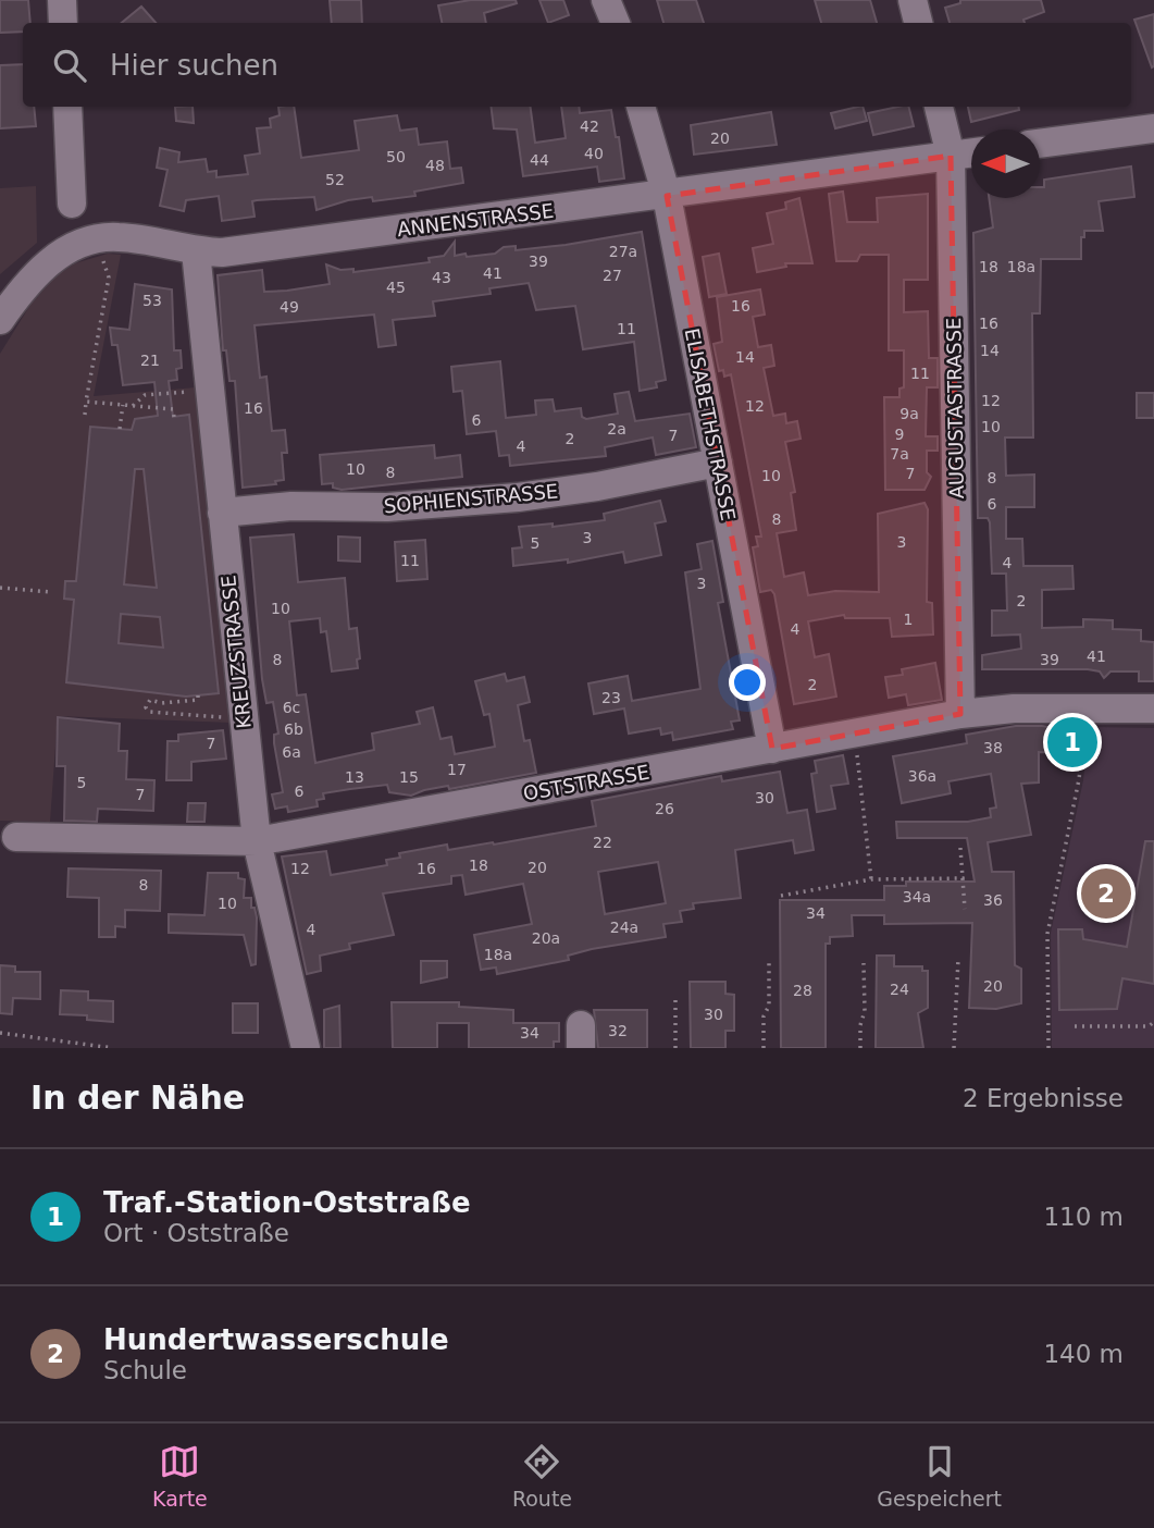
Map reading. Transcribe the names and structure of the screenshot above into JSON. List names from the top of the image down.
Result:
{
  "streets": {
    "street": [
      "ANNENSTRASSE",
      "AUGUSTASTRASSE",
      "ELISABETHSTRASSE",
      "SOPHIENSTRASSE",
      "KREUZSTRASSE",
      "OSTSTRASSE"
    ]
  },
  "crossings": [
    ["ANNENSTRASSE", "AUGUSTASTRASSE"],
    ["ANNENSTRASSE", "ELISABETHSTRASSE"],
    ["ANNENSTRASSE", "KREUZSTRASSE"],
    ["AUGUSTASTRASSE", "OSTSTRASSE"],
    ["ELISABETHSTRASSE", "SOPHIENSTRASSE"],
    ["ELISABETHSTRASSE", "OSTSTRASSE"],
    ["SOPHIENSTRASSE", "KREUZSTRASSE"],
    ["KREUZSTRASSE", "OSTSTRASSE"]
  ],
  "house_numbers": [
    "42",
    "20",
    "40",
    "50",
    "44",
    "48",
    "52",
    "27a",
    "39",
    "18",
    "18a",
    "41",
    "27",
    "43",
    "45",
    "53",
    "16",
    "49",
    "16",
    "11",
    "14",
    "14",
    "21",
    "11",
    "12",
    "12",
    "16",
    "9a",
    "6",
    "10",
    "2a",
    "9",
    "7",
    "2",
    "4",
    "7a",
    "10",
    "8",
    "7",
    "10",
    "8",
    "6",
    "8",
    "3",
    "3",
    "5",
    "11",
    "4",
    "3",
    "2",
    "10",
    "1",
    "4",
    "41",
    "8",
    "39",
    "2",
    "23",
    "6c",
    "6b",
    "7",
    "38",
    "6a",
    "17",
    "36a",
    "13",
    "15",
    "5",
    "6",
    "7",
    "30",
    "26",
    "22",
    "18",
    "20",
    "12",
    "16",
    "8",
    "34a",
    "36",
    "10",
    "34",
    "24a",
    "4",
    "20a",
    "18a",
    "20",
    "24",
    "28",
    "30",
    "32",
    "34"
  ],
  "north": "left",
  "page": {
    "search": "Hier suchen",
    "pins": ["1", "2"],
    "heading": ["In der Nähe", "2 Ergebnisse"],
    "list": [
      {
        "mark": "1",
        "name": "Traf.-Station-Oststraße",
        "note": "Ort · Oststraße",
        "value": "110 m"
      },
      {
        "mark": "2",
        "name": "Hundertwasserschule",
        "note": "Schule",
        "value": "140 m"
      }
    ],
    "nav": ["Karte", "Route", "Gespeichert"]
  }
}
